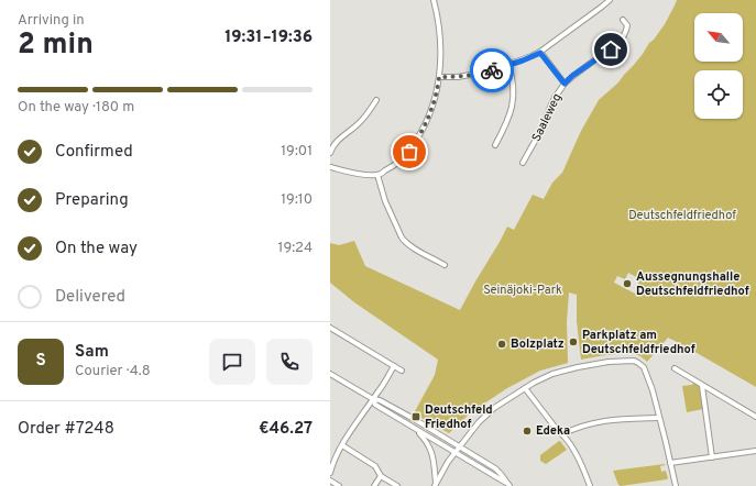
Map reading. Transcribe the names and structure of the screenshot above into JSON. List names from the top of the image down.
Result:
{
  "streets": {
    "street": ["Saaleweg"]
  },
  "parks": ["Deutschfeldfriedhof", "Seinäjoki-Park"],
  "places": {
    "other": [
      "Aussegnungshalle Deutschfeldfriedhof",
      "Parkplatz am Deutschfeldfriedhof",
      "Bolzplatz",
      "Edeka"
    ],
    "transit": ["Deutschfeld Friedhof"]
  },
  "north": "top left",
  "page": {
    "heading": ["2 min", "Arriving in", "19:31–19:36"],
    "panel": [
      "Sam",
      "Courier · 4.8",
      "Order #7248",
      "€46.27"
    ],
    "bar": "On the way · 180 m",
    "list": [
      ["Confirmed", "19:01"],
      ["Preparing", "19:10"],
      ["On the way", "19:24"],
      "Delivered"
    ],
    "round": "S"
  }
}
